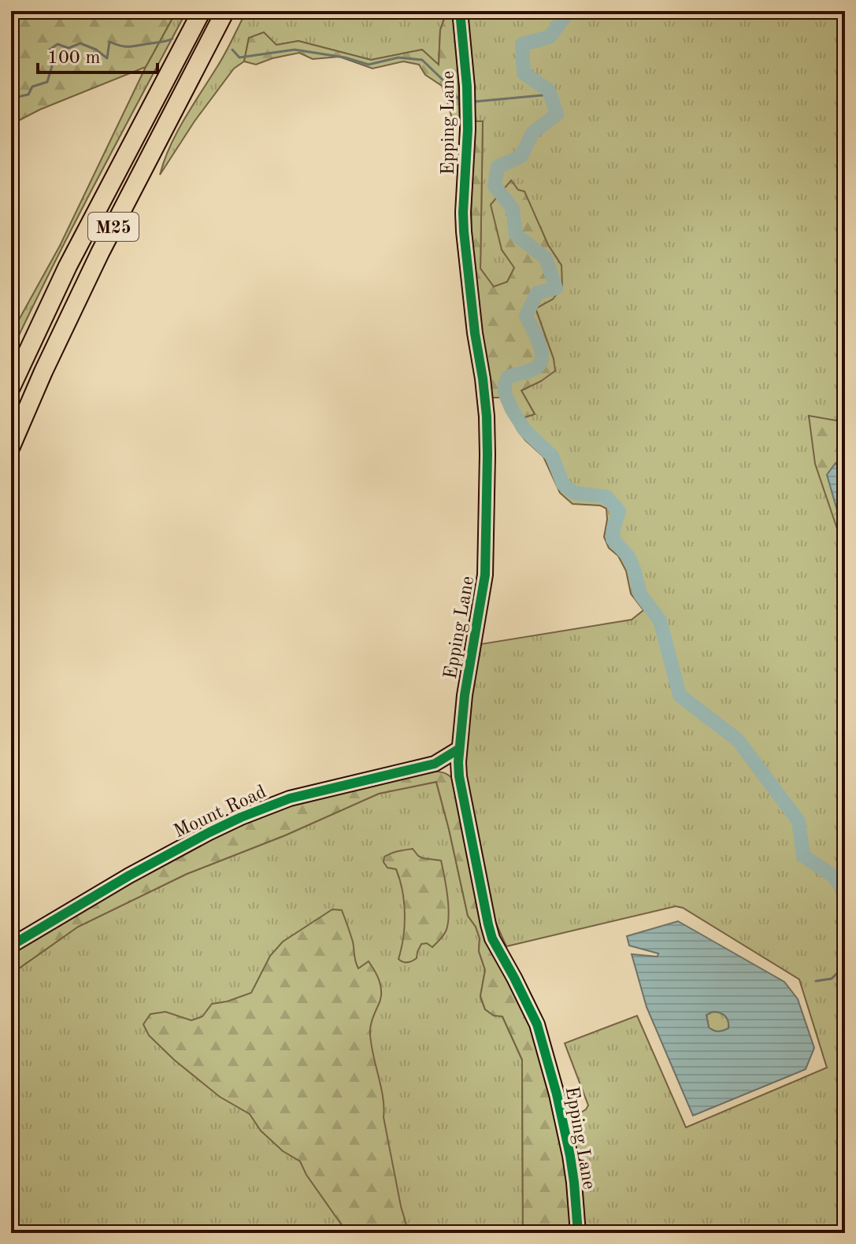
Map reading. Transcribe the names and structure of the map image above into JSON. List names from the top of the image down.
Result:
{
  "streets": {
    "highway": ["M25"],
    "street": ["Epping Lane", "Mount Road"]
  },
  "crossings": [
    ["Epping Lane", "Mount Road"]
  ],
  "scale_bar": "100 m"
}
